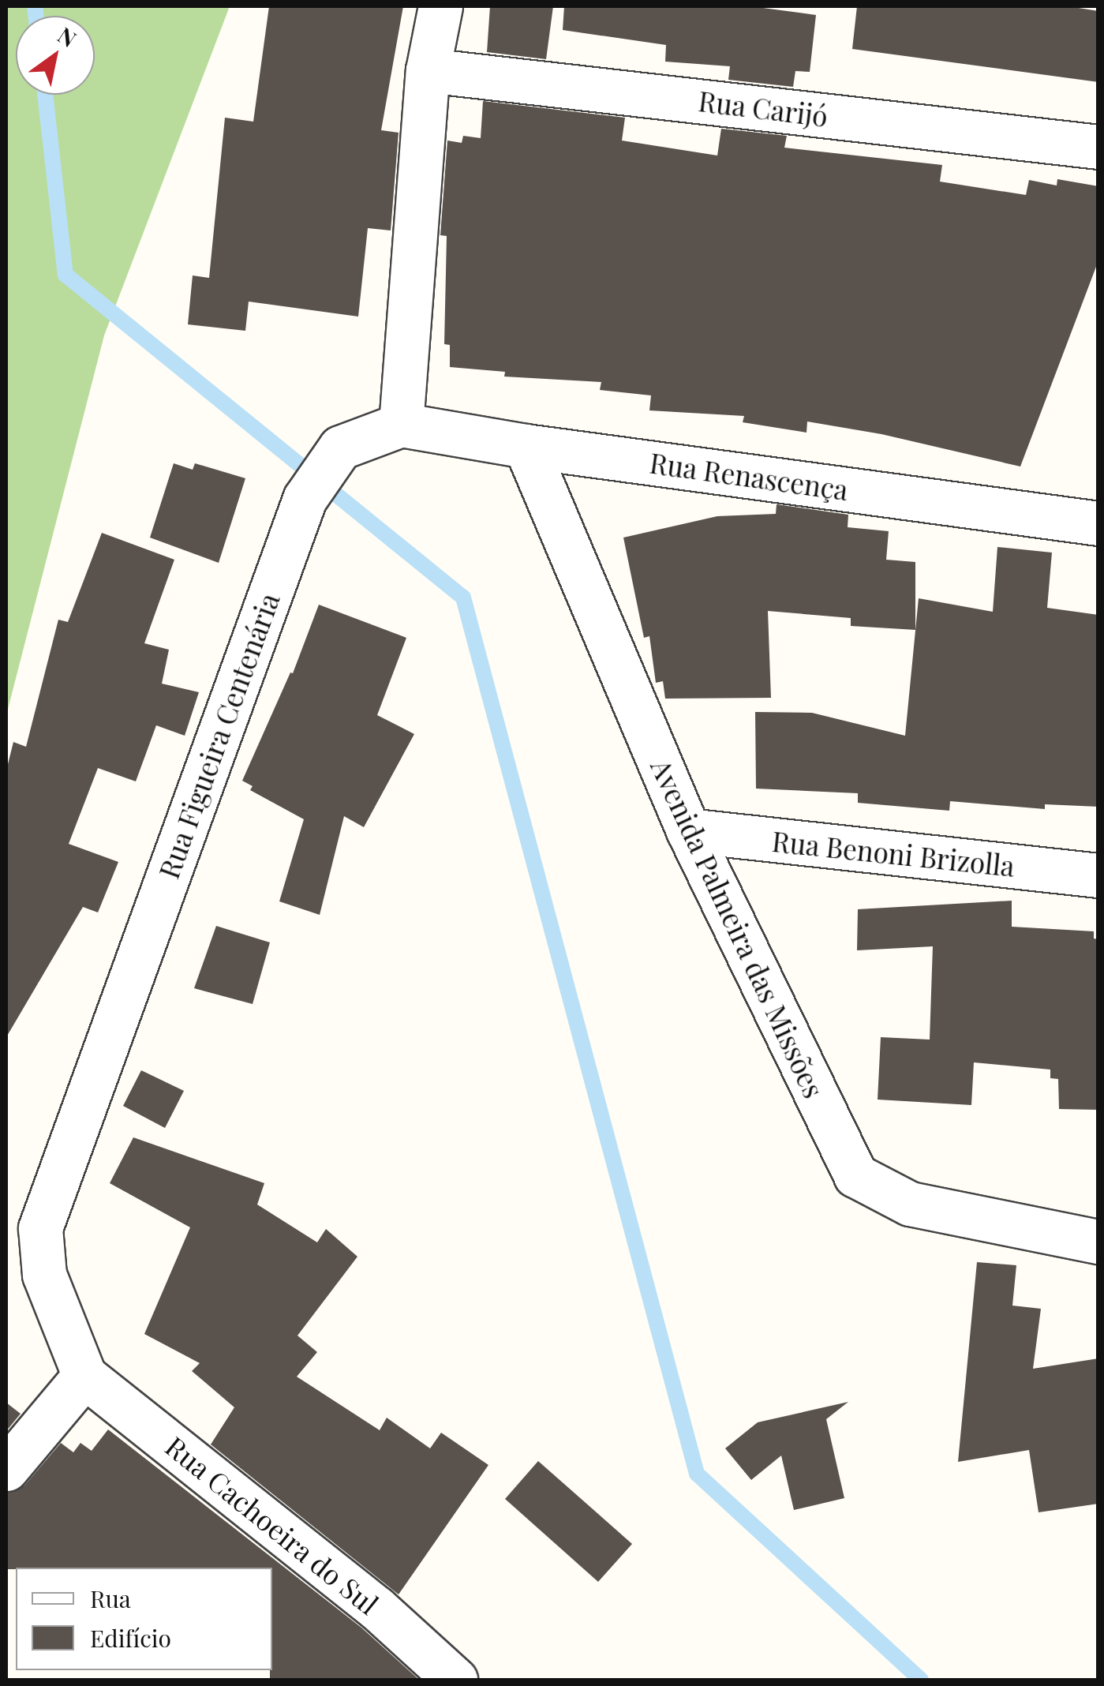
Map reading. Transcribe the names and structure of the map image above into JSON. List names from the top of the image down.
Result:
{
  "streets": {
    "street": [
      "Rua Carijó",
      "Rua Renascença",
      "Rua Figueira Centenária",
      "Rua Benoni Brizolla",
      "Avenida Palmeira das Missões",
      "Rua Cachoeira do Sul"
    ]
  },
  "crossings": [
    ["Rua Renascença", "Rua Figueira Centenária"],
    ["Rua Renascença", "Avenida Palmeira das Missões"],
    ["Rua Figueira Centenária", "Rua Cachoeira do Sul"],
    ["Rua Benoni Brizolla", "Avenida Palmeira das Missões"]
  ],
  "legend": ["Rua", "Edifício"],
  "north": "top right"
}
